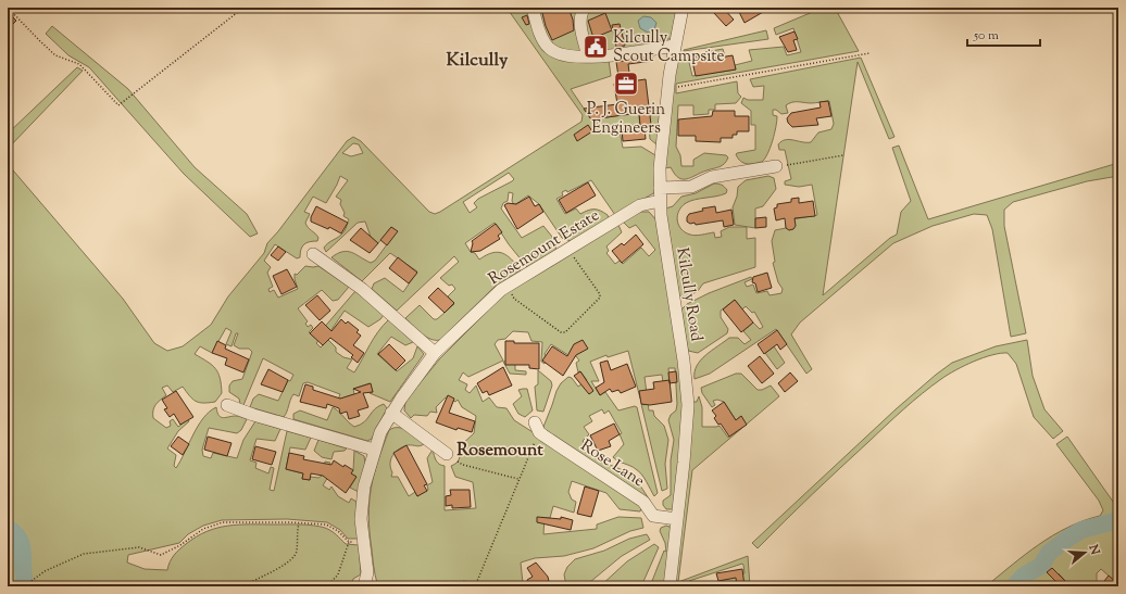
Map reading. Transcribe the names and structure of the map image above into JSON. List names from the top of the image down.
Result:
{
  "streets": {
    "street": ["Rosemount Estate", "Kilcully Road", "Rose Lane"]
  },
  "crossings": [
    ["Rosemount Estate", "Kilcully Road"],
    ["Kilcully Road", "Rose Lane"]
  ],
  "districts": ["Kilcully", "Rosemount"],
  "places": {
    "public building": ["Kilcully Scout Campsite"],
    "office": ["P. J. Guerin Engineers"]
  },
  "scale_bar": "50 m",
  "north": "right"
}
